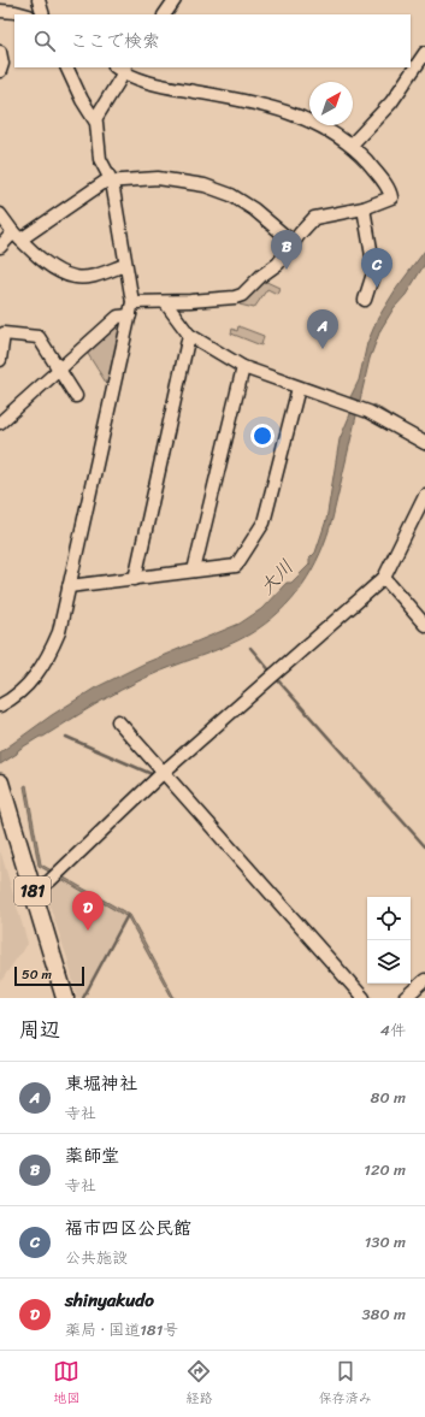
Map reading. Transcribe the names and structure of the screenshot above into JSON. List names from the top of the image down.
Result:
{
  "streets": {
    "highway": ["181"]
  },
  "water": ["大川"],
  "scale_bar": "50 m",
  "north": "top right",
  "page": {
    "search": "ここで検索",
    "pins": [
      "B",
      "C",
      "A",
      "D"
    ],
    "scale": "50 m",
    "heading": ["周辺", "4件"],
    "list": [
      {
        "mark": "A",
        "name": "東堀神社",
        "note": "寺社",
        "value": "80 m"
      },
      {
        "mark": "B",
        "name": "薬師堂",
        "note": "寺社",
        "value": "120 m"
      },
      {
        "mark": "C",
        "name": "福市四区公民館",
        "note": "公共施設",
        "value": "130 m"
      },
      {
        "mark": "D",
        "name": "shinyakudo",
        "note": "薬局 · 国道181号",
        "value": "380 m"
      }
    ],
    "nav": ["地図", "経路", "保存済み"]
  }
}
